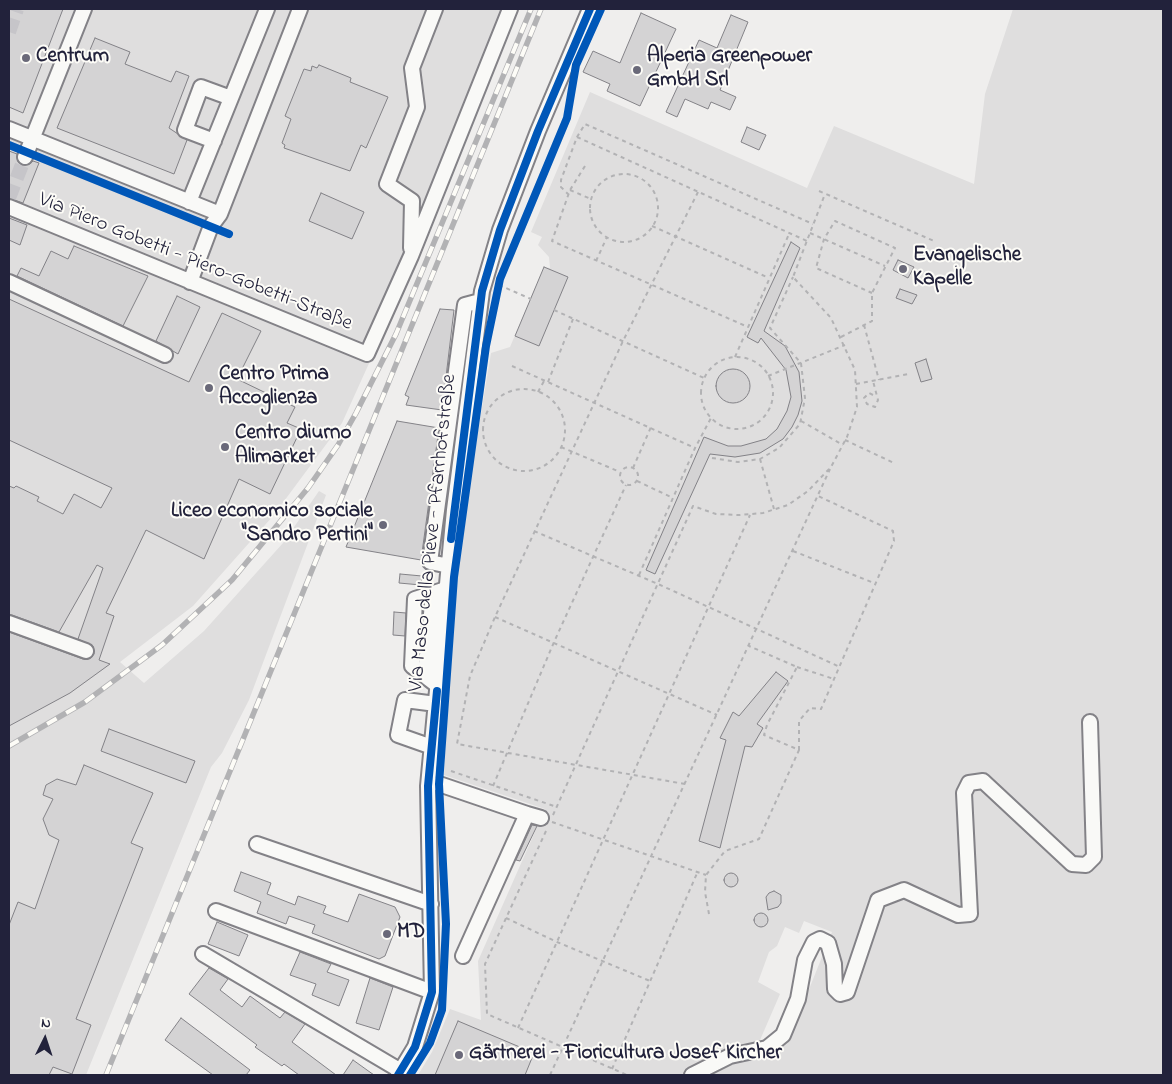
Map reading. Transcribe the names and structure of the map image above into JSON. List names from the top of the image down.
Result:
{
  "streets": {
    "street": ["Via Piero Gobetti - Piero-Gobetti-Straße", "Via Maso della Pieve - Pfarrhofstraße"]
  },
  "places": [
    "Centrum",
    "Alperia Greenpower GmbH Srl",
    "Evangelische Kapelle",
    "Centro Prima Accoglienza",
    "Centro diurno Alimarket",
    "Liceo economico sociale \"Sandro Pertini\"",
    "MD",
    "Gärtnerei - Fioricultura Josef Kircher"
  ],
  "north": "top"
}
